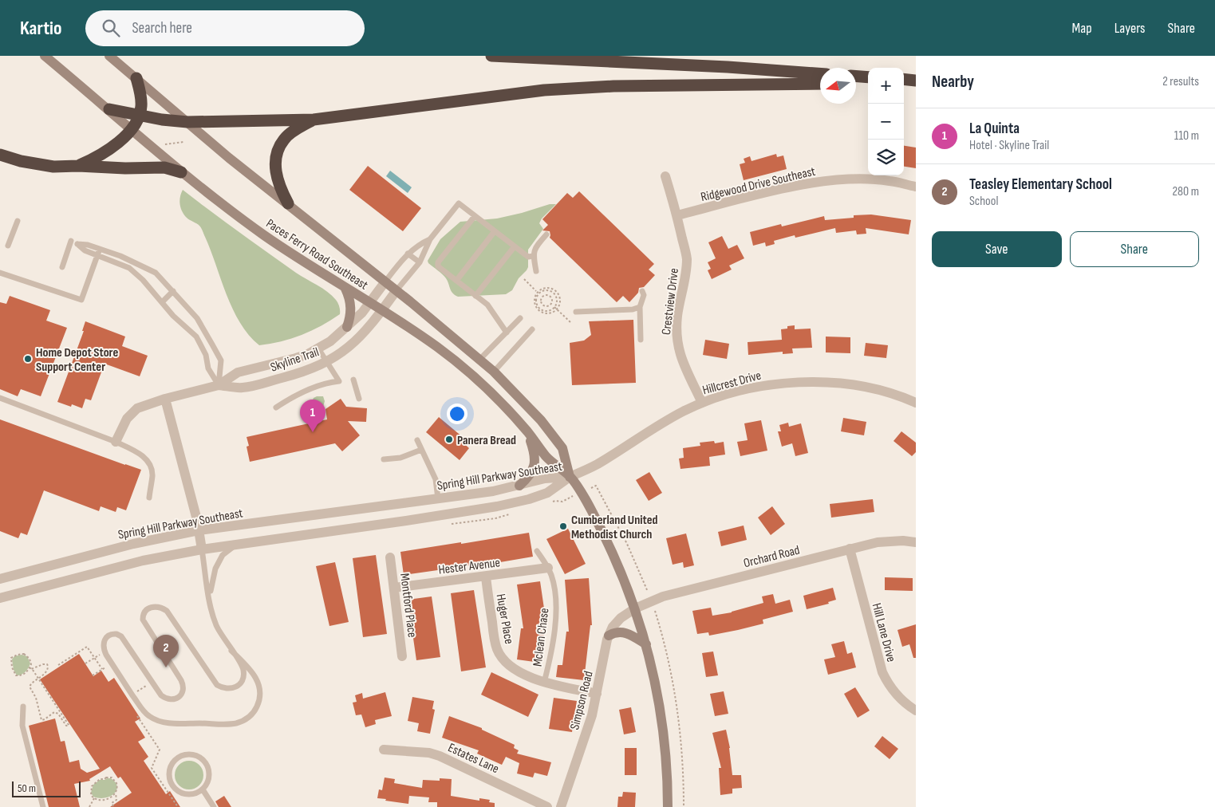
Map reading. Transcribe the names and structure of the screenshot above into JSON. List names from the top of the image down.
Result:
{
  "streets": {
    "main road": ["Paces Ferry Road Southeast"],
    "street": [
      "Ridgewood Drive Southeast",
      "Crestview Drive",
      "Skyline Trail",
      "Hillcrest Drive",
      "Spring Hill Parkway Southeast",
      "Orchard Road",
      "Hester Avenue",
      "Montford Place",
      "Huger Place",
      "Hill Lane Drive",
      "Simpson Road",
      "Estates Lane"
    ],
    "lane": ["Mclean Chase"]
  },
  "crossings": [
    ["Ridgewood Drive Southeast", "Crestview Drive"],
    ["Paces Ferry Road Southeast", "Skyline Trail"],
    ["Paces Ferry Road Southeast", "Hillcrest Drive"],
    ["Paces Ferry Road Southeast", "Spring Hill Parkway Southeast"],
    ["Paces Ferry Road Southeast", "Orchard Road"],
    ["Paces Ferry Road Southeast", "Simpson Road"],
    ["Crestview Drive", "Hillcrest Drive"],
    ["Hillcrest Drive", "Spring Hill Parkway Southeast"],
    ["Orchard Road", "Hill Lane Drive"],
    ["Orchard Road", "Simpson Road"],
    ["Hester Avenue", "Montford Place"],
    ["Hester Avenue", "Huger Place"],
    ["Hester Avenue", "Mclean Chase"],
    ["Huger Place", "Mclean Chase"],
    ["Huger Place", "Simpson Road"]
  ],
  "places": ["Home Depot Store Support Center", "Panera Bread", "Cumberland United Methodist Church"],
  "scale_bar": "50 m",
  "north": "left",
  "page": {
    "header": "Kartio",
    "search": "Search here",
    "nav": ["Map", "Layers", "Share"],
    "heading": ["Nearby", "2 results"],
    "map_buttons": ["+", "−"],
    "list": [
      {
        "mark": "1",
        "name": "La Quinta",
        "note": "Hotel · Skyline Trail",
        "value": "110 m"
      },
      {
        "mark": "2",
        "name": "Teasley Elementary School",
        "note": "School",
        "value": "280 m"
      }
    ],
    "buttons": ["Save", "Share"],
    "pins": ["1", "2"],
    "scale": "50 m"
  }
}
